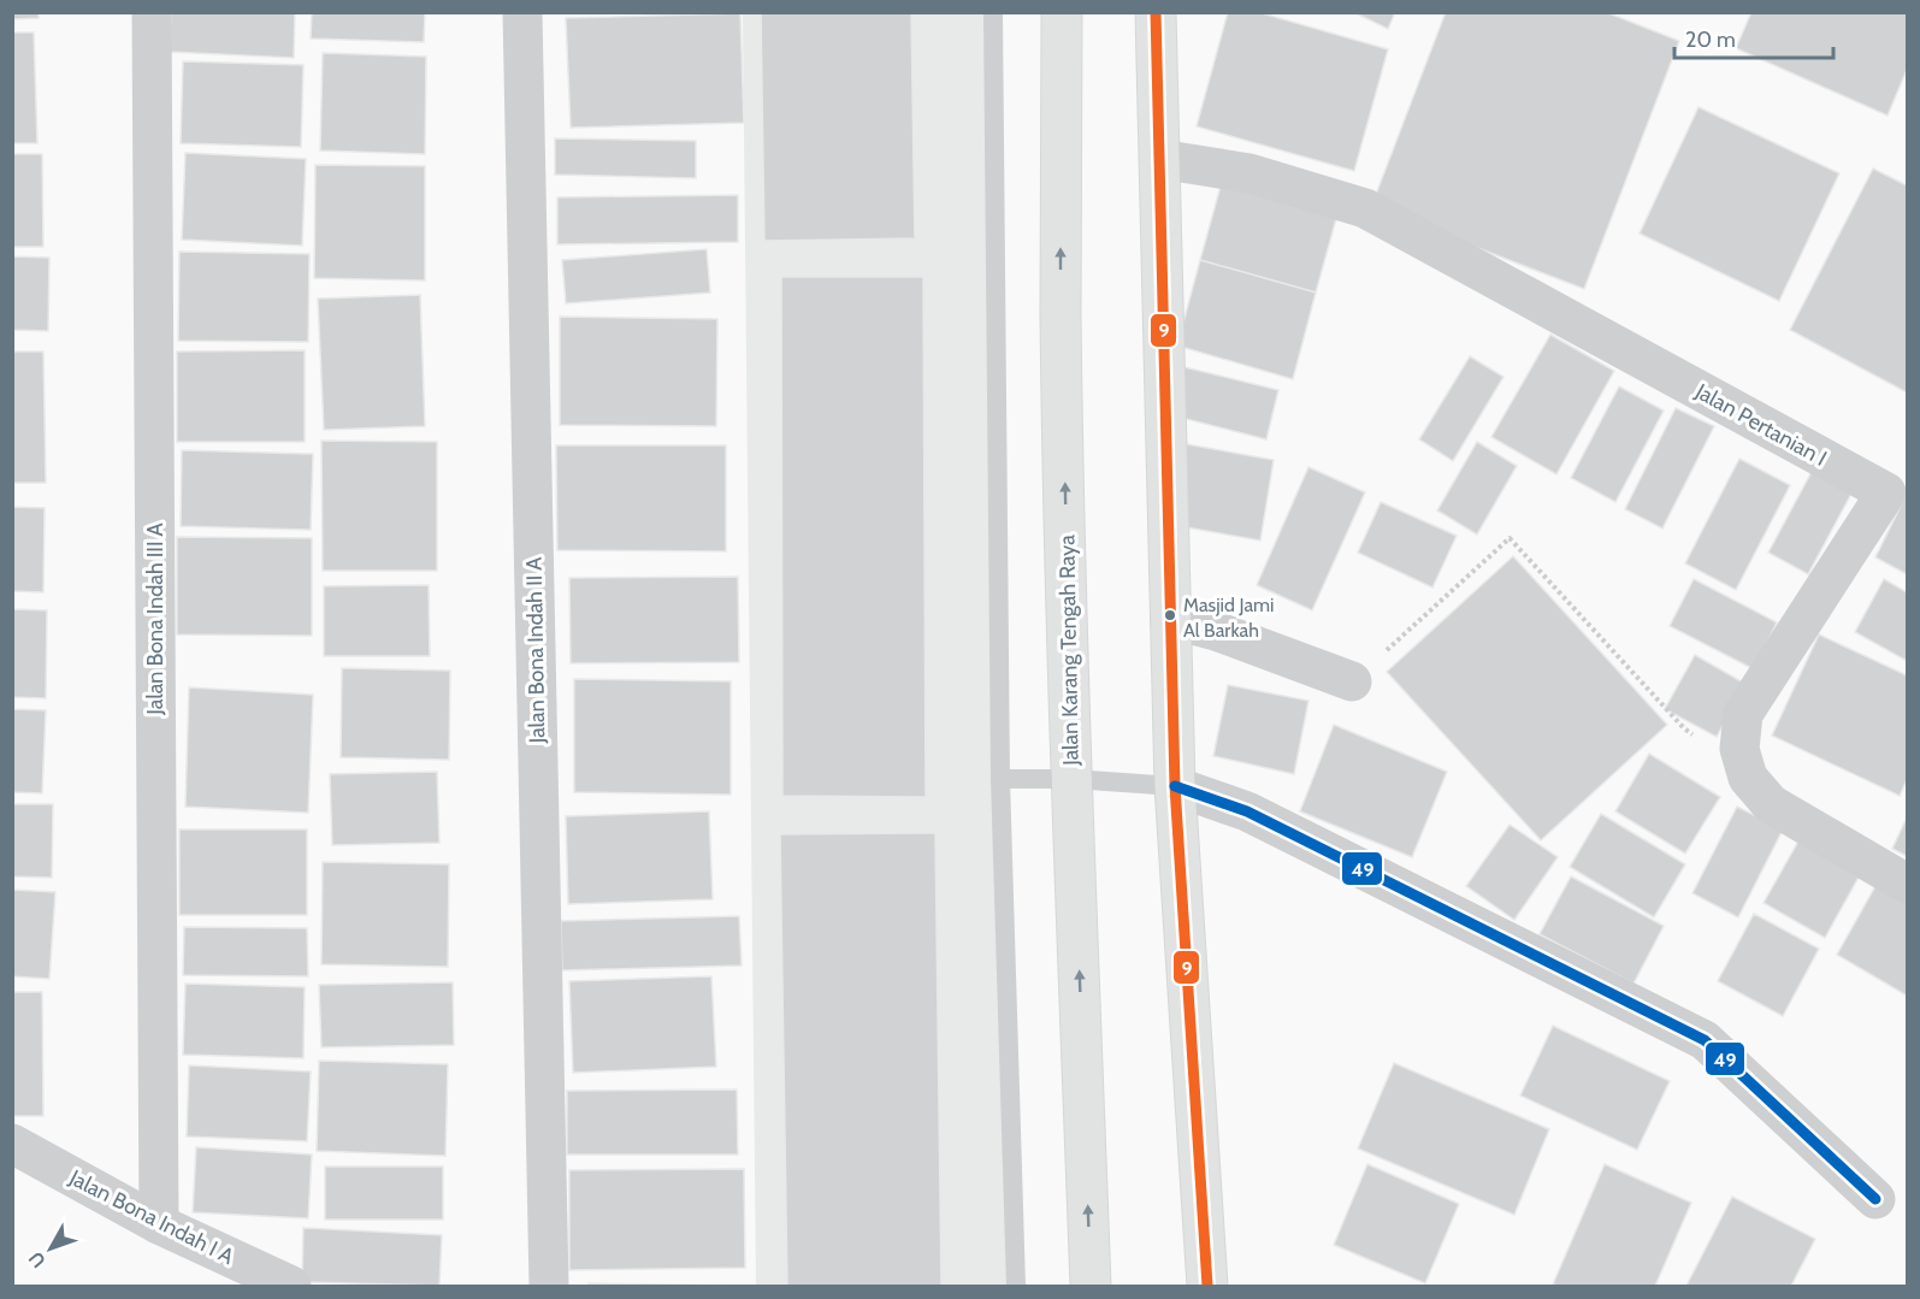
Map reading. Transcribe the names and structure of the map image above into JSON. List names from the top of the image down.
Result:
{
  "streets": {
    "main road": ["Jalan Karang Tengah Raya"],
    "street": [
      "Jalan Pertanian I",
      "Jalan Bona Indah III A",
      "Jalan Bona Indah II A",
      "Jalan Bona Indah I A"
    ]
  },
  "crossings": [
    ["Jalan Bona Indah III A", "Jalan Bona Indah I A"]
  ],
  "places": ["Masjid Jami Al Barkah"],
  "lines": ["transit line 9", "transit line 49"],
  "scale_bar": "20 m",
  "north": "bottom left"
}
